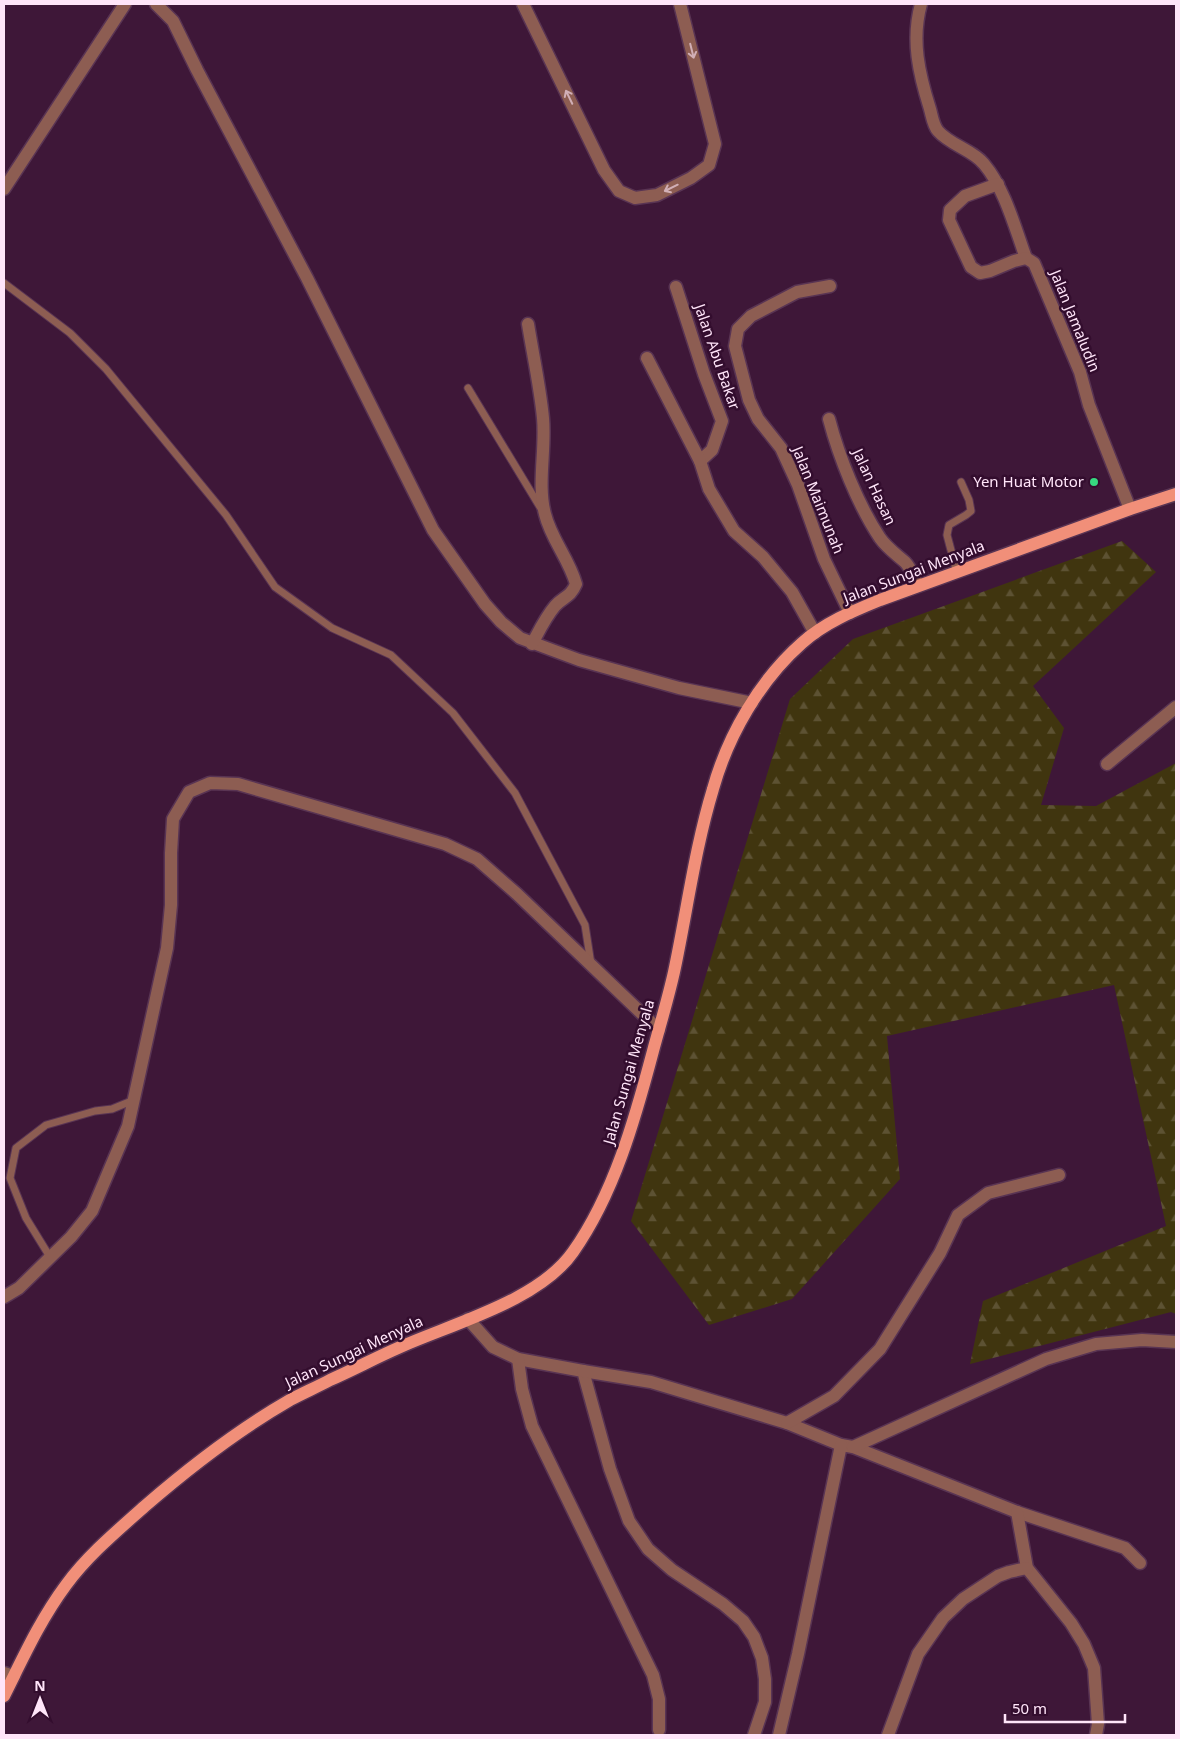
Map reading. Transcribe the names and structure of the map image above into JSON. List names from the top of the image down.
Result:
{
  "streets": {
    "main road": ["Jalan Sungai Menyala"],
    "street": [
      "Jalan Jamaludin",
      "Jalan Abu Bakar",
      "Jalan Hasan",
      "Jalan Maimunah"
    ]
  },
  "crossings": [
    ["Jalan Jamaludin", "Jalan Sungai Menyala"],
    ["Jalan Hasan", "Jalan Sungai Menyala"],
    ["Jalan Maimunah", "Jalan Sungai Menyala"]
  ],
  "places": ["Yen Huat Motor"],
  "scale_bar": "50 m",
  "north": "top"
}
